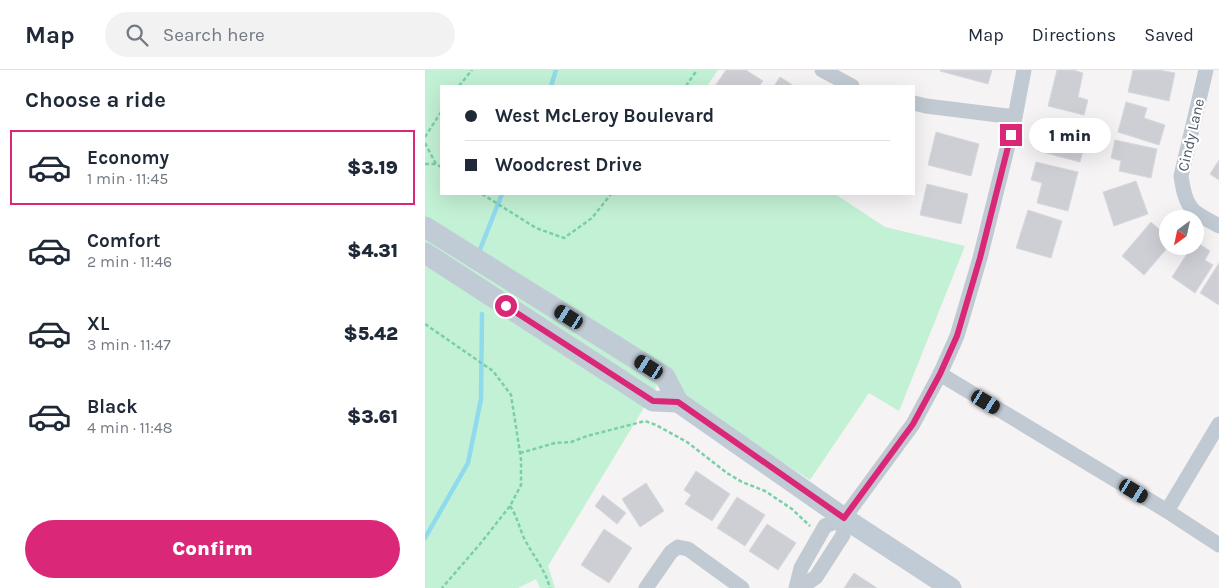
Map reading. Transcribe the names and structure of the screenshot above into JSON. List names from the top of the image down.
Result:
{
  "streets": {
    "street": ["Cindy Lane"]
  },
  "north": "bottom left",
  "page": {
    "header": "Map",
    "search": "Search here",
    "nav": ["Map", "Directions", "Saved"],
    "heading": "Choose a ride",
    "banner": ["West McLeroy Boulevard", "Woodcrest Drive"],
    "bubble": "1 min",
    "list": [
      {
        "name": "Economy",
        "note": "1 min · 11:45",
        "value": "$3.19"
      },
      {
        "name": "Comfort",
        "note": "2 min · 11:46",
        "value": "$4.31"
      },
      {
        "name": "XL",
        "note": "3 min · 11:47",
        "value": "$5.42"
      },
      {
        "name": "Black",
        "note": "4 min · 11:48",
        "value": "$3.61"
      }
    ],
    "buttons": "Confirm"
  }
}
